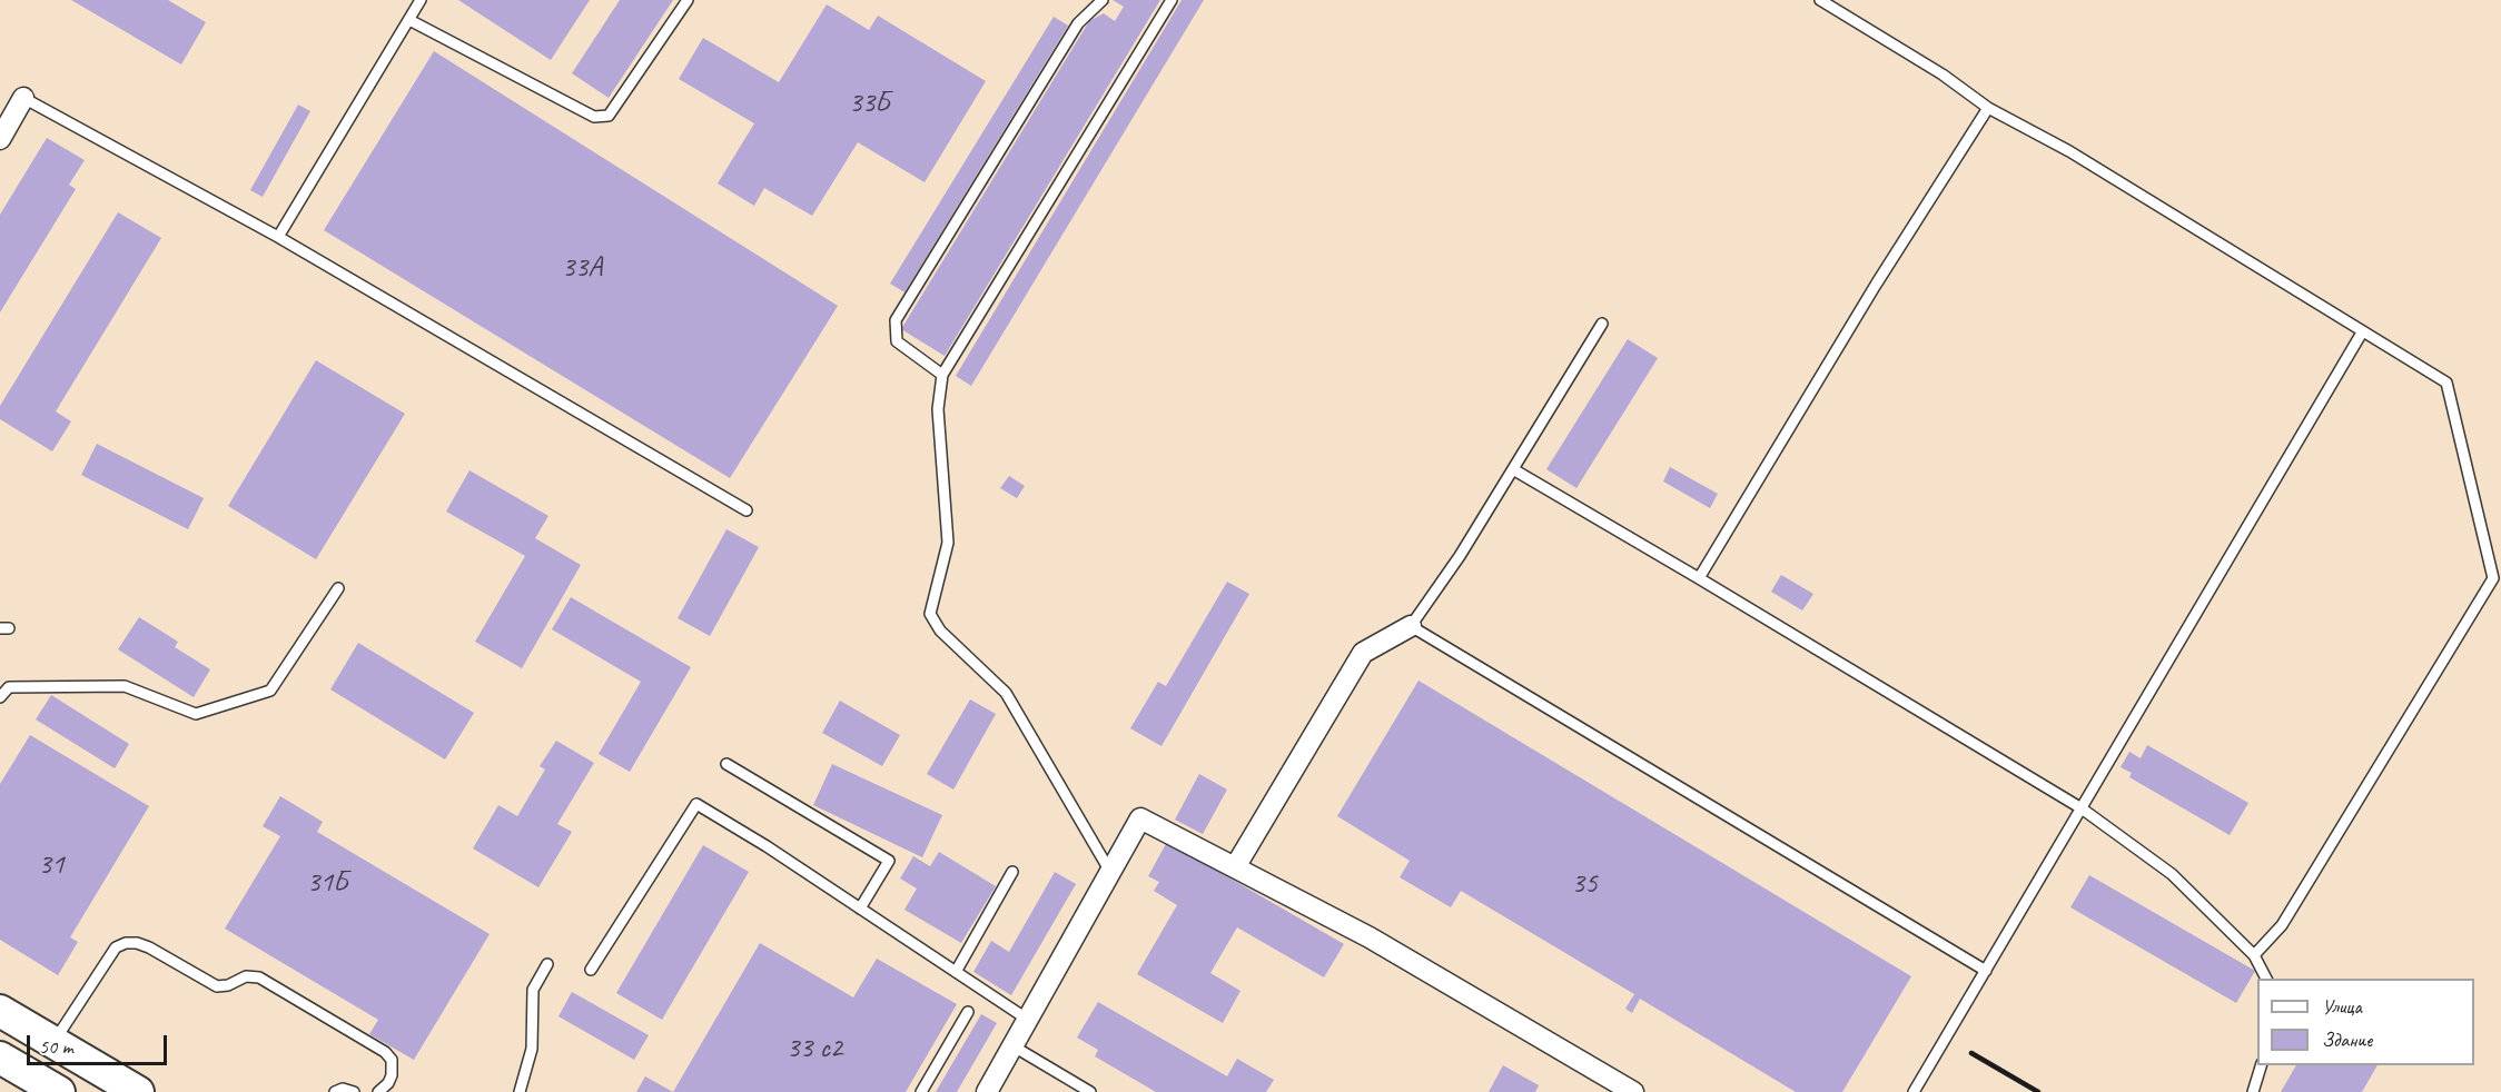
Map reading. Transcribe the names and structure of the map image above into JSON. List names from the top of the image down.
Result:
{
  "house_numbers": [
    "33Б",
    "33А",
    "31",
    "31Б",
    "35",
    "33 с2"
  ],
  "legend": ["Улица", "Здание"],
  "scale_bar": "50 m"
}
